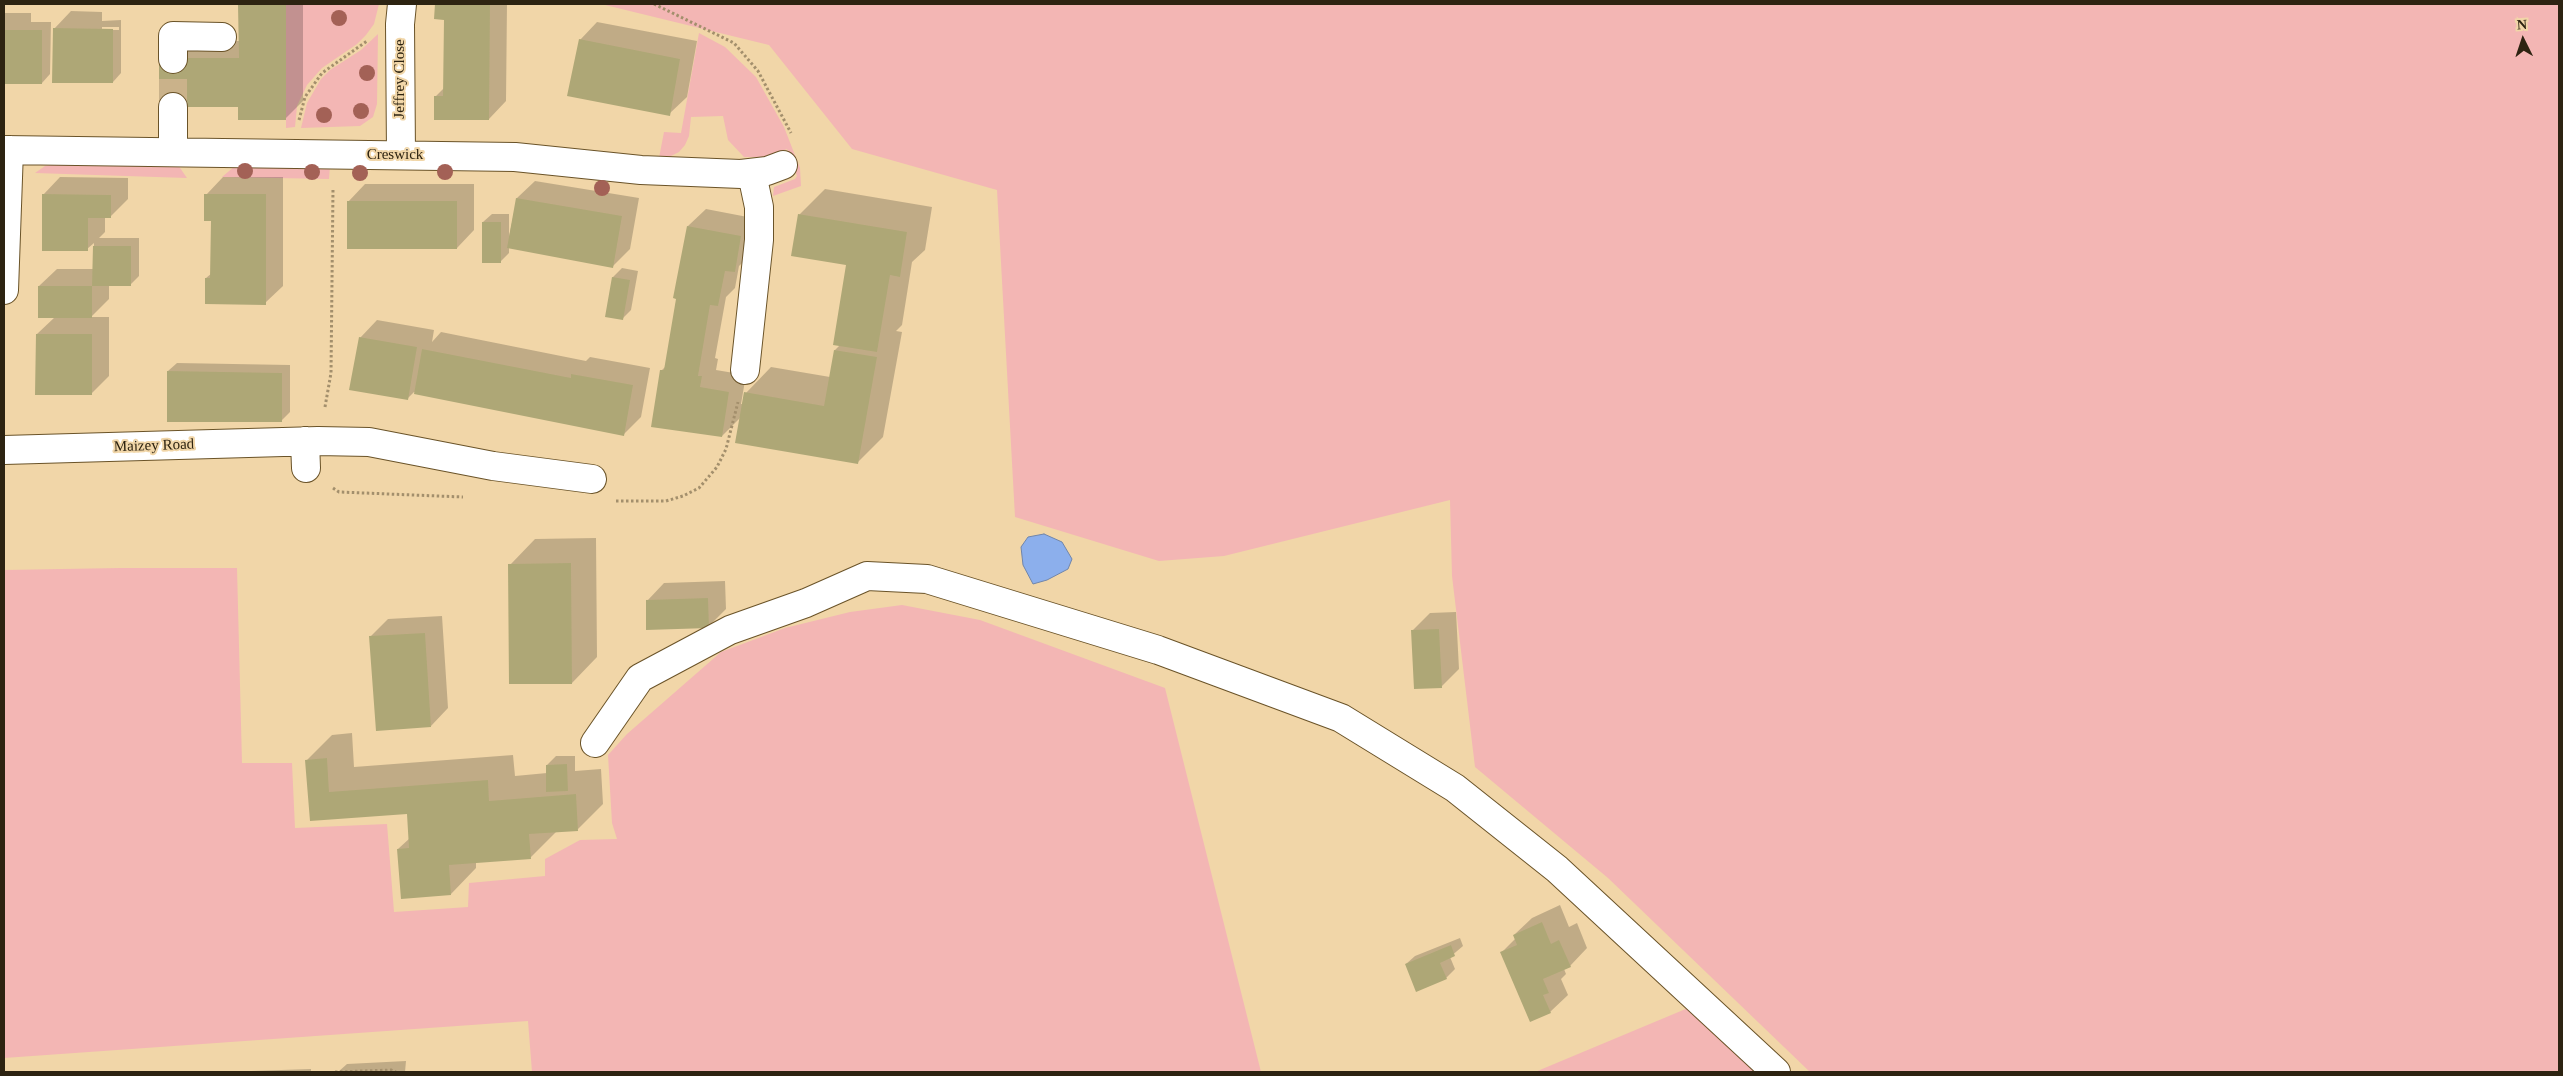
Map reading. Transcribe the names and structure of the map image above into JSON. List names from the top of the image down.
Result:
{
  "streets": {
    "street": ["Jeffrey Close", "Creswick", "Maizey Road"]
  },
  "crossings": [
    ["Jeffrey Close", "Creswick"]
  ],
  "north": "top"
}
